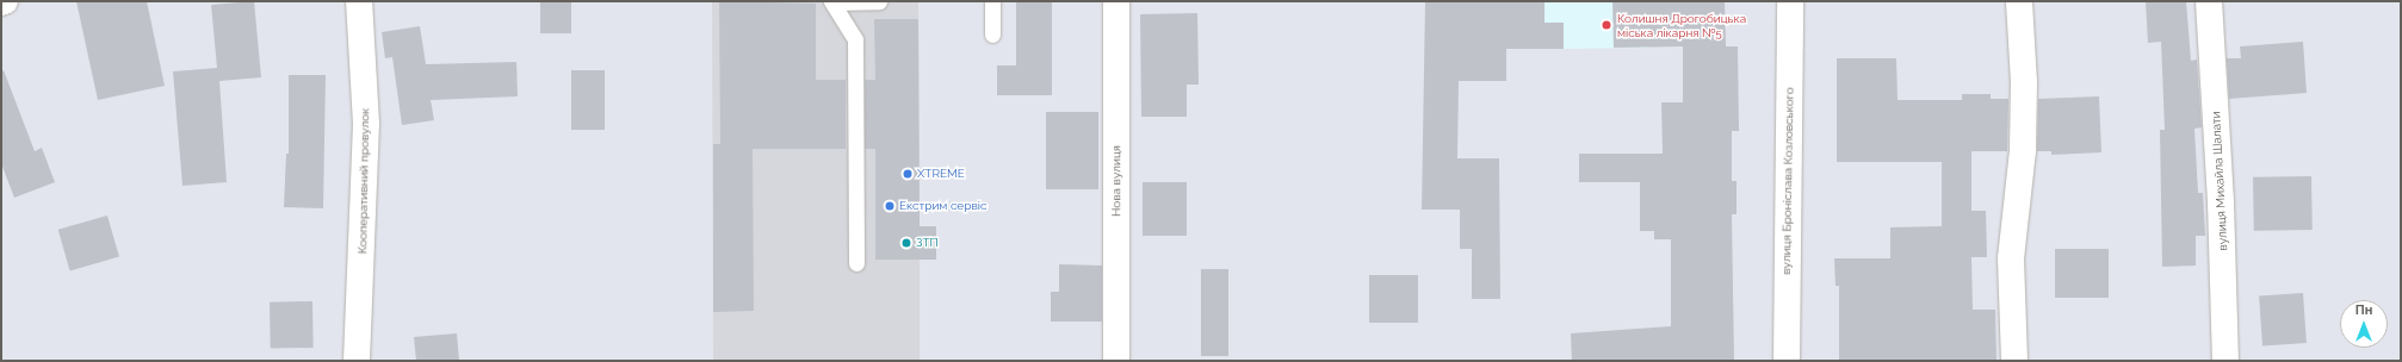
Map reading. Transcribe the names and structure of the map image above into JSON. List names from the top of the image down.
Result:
{
  "streets": {
    "street": [
      "Кооперативний провулок",
      "Нова вулиця",
      "вулиця Броніслава Козловського",
      "вулиця Михайла Шалати"
    ]
  },
  "places": [
    "Колишня Дрогобицька міська лікарня №5",
    "XTREME",
    "Екстрим сервіс",
    "ЗТП"
  ],
  "north": "top"
}
